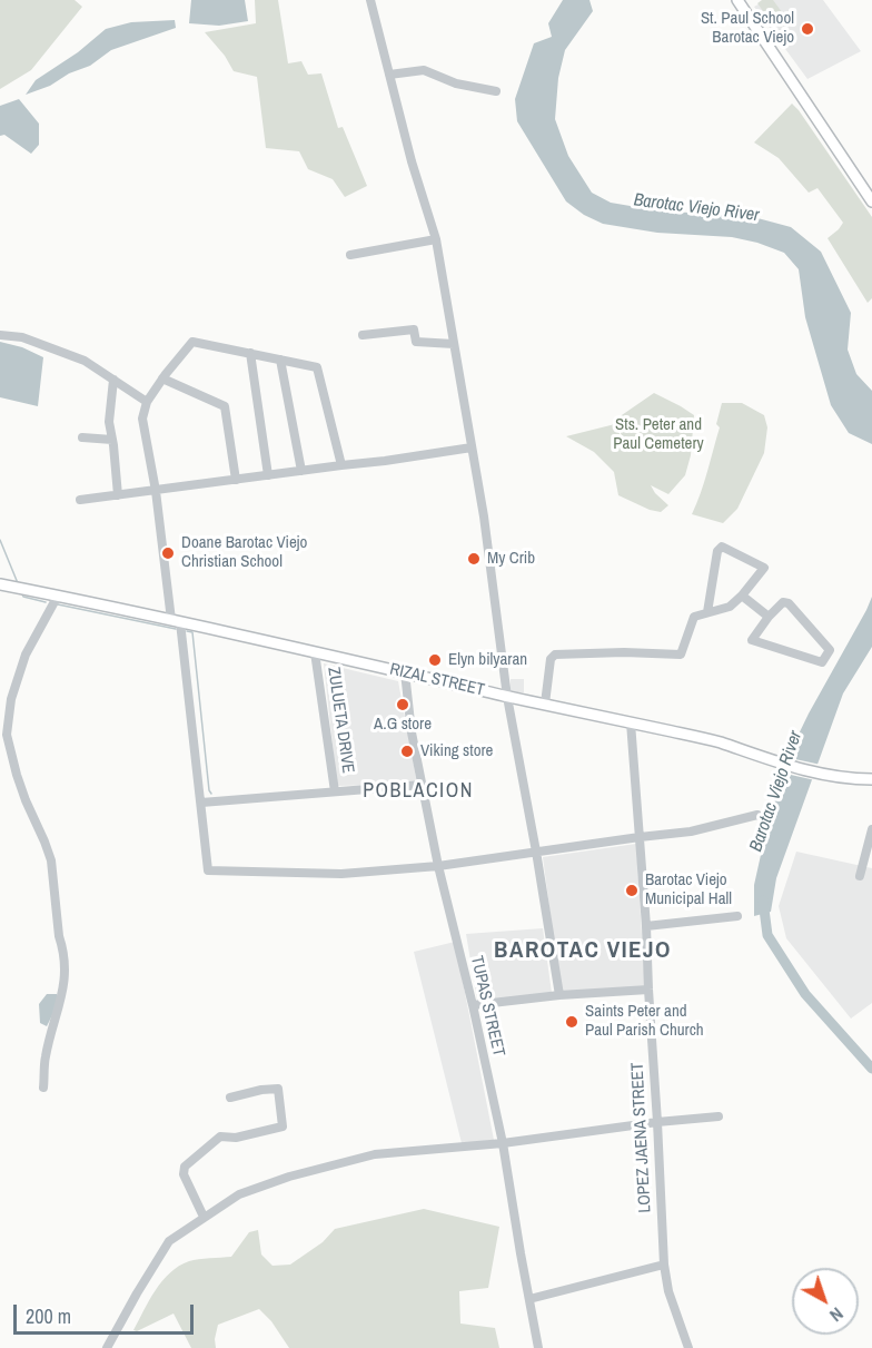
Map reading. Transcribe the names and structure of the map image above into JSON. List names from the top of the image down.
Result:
{
  "streets": {
    "main road": ["RIZAL STREET"],
    "street": ["ZULUETA DRIVE", "TUPAS STREET", "LOPEZ JAENA STREET"]
  },
  "crossings": [
    ["RIZAL STREET", "ZULUETA DRIVE"],
    ["RIZAL STREET", "TUPAS STREET"],
    ["RIZAL STREET", "LOPEZ JAENA STREET"]
  ],
  "districts": ["POBLACION", "BAROTAC VIEJO"],
  "water": ["Barotac Viejo River"],
  "parks": ["Sts. Peter and Paul Cemetery"],
  "places": [
    "St. Paul School Barotac Viejo",
    "Doane Barotac Viejo Christian School",
    "My Crib",
    "Elyn bilyaran",
    "A.G store",
    "Viking store",
    "Barotac Viejo Municipal Hall",
    "Saints Peter and Paul Parish Church"
  ],
  "scale_bar": "200 m",
  "north": "bottom right"
}
